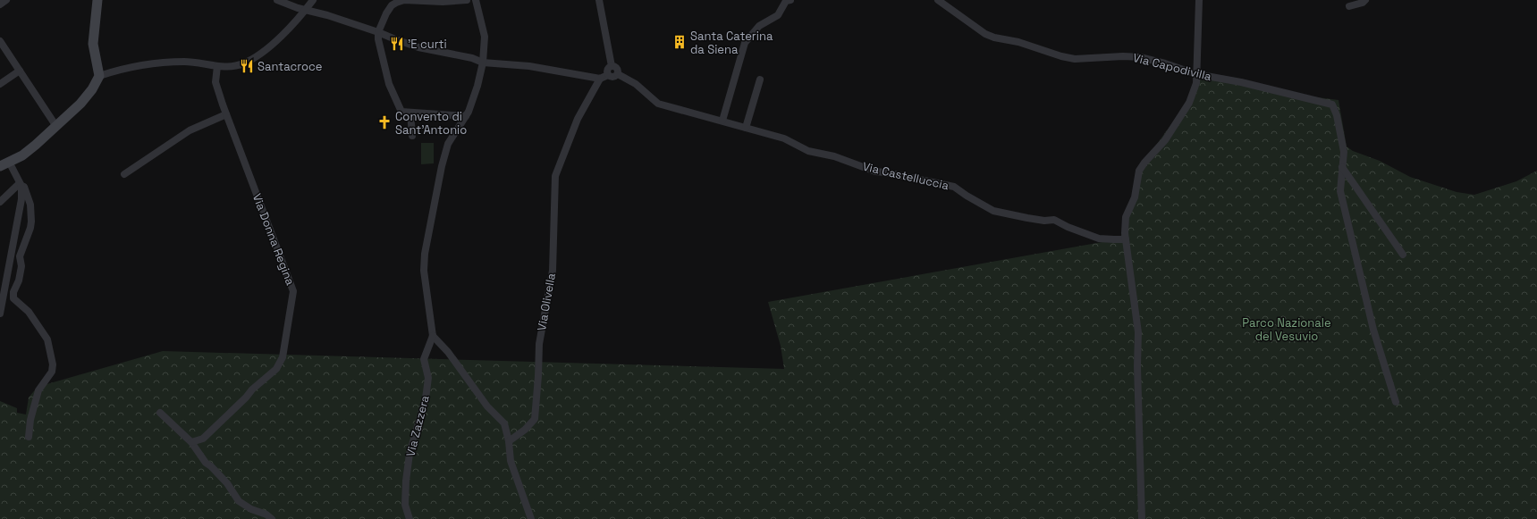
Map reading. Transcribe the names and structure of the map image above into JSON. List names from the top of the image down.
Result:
{
  "streets": {
    "street": [
      "Via Capodivilla",
      "Via Castelluccia",
      "Via Donna Regina",
      "Via Olivella",
      "Via Zazzera"
    ]
  },
  "parks": ["Parco Nazionale del Vesuvio"],
  "places": {
    "building": ["Santa Caterina da Siena"],
    "restaurant": ["'E curti", "Santacroce"],
    "church": ["Convento di Sant'Antonio"]
  }
}
